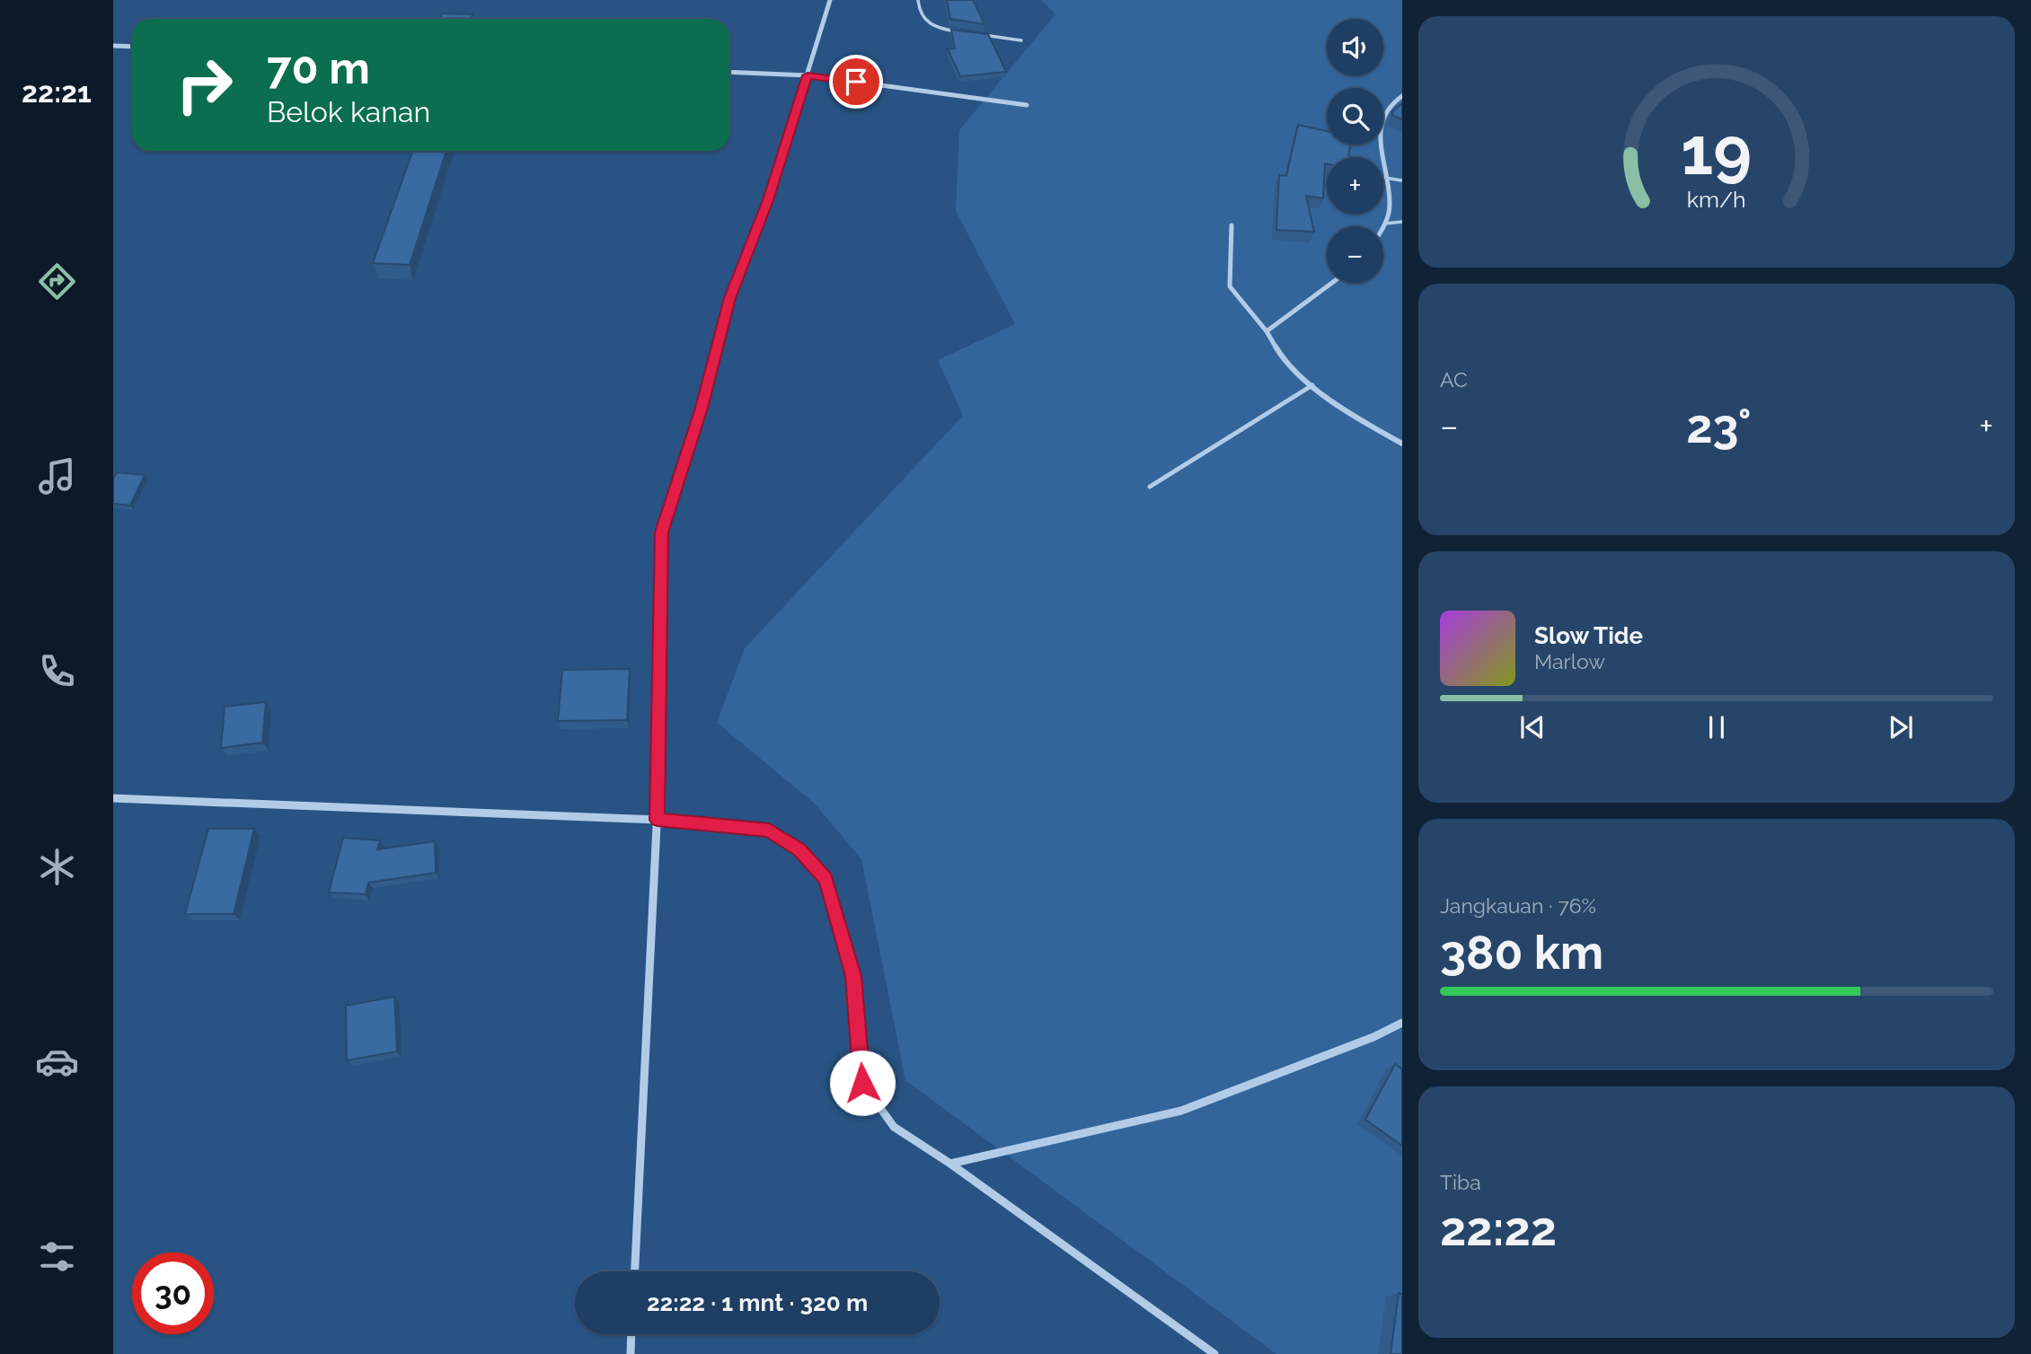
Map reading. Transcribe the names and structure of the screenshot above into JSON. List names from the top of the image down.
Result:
{
  "page": {
    "tabs": "22:21",
    "map_buttons": ["+", "−"],
    "turn": ["70 m", "Belok kanan"],
    "tile": [
      "AC",
      ["Jangkauan · 76%", "380 km"],
      ["Tiba", "22:22"]
    ],
    "heat": ["−", "23°", "+"],
    "song": ["Slow Tide", "Marlow"],
    "limit": "30",
    "trip": "22:22 · 1 mnt · 320 m",
    "gauge": ["19", "km/h"]
  }
}
